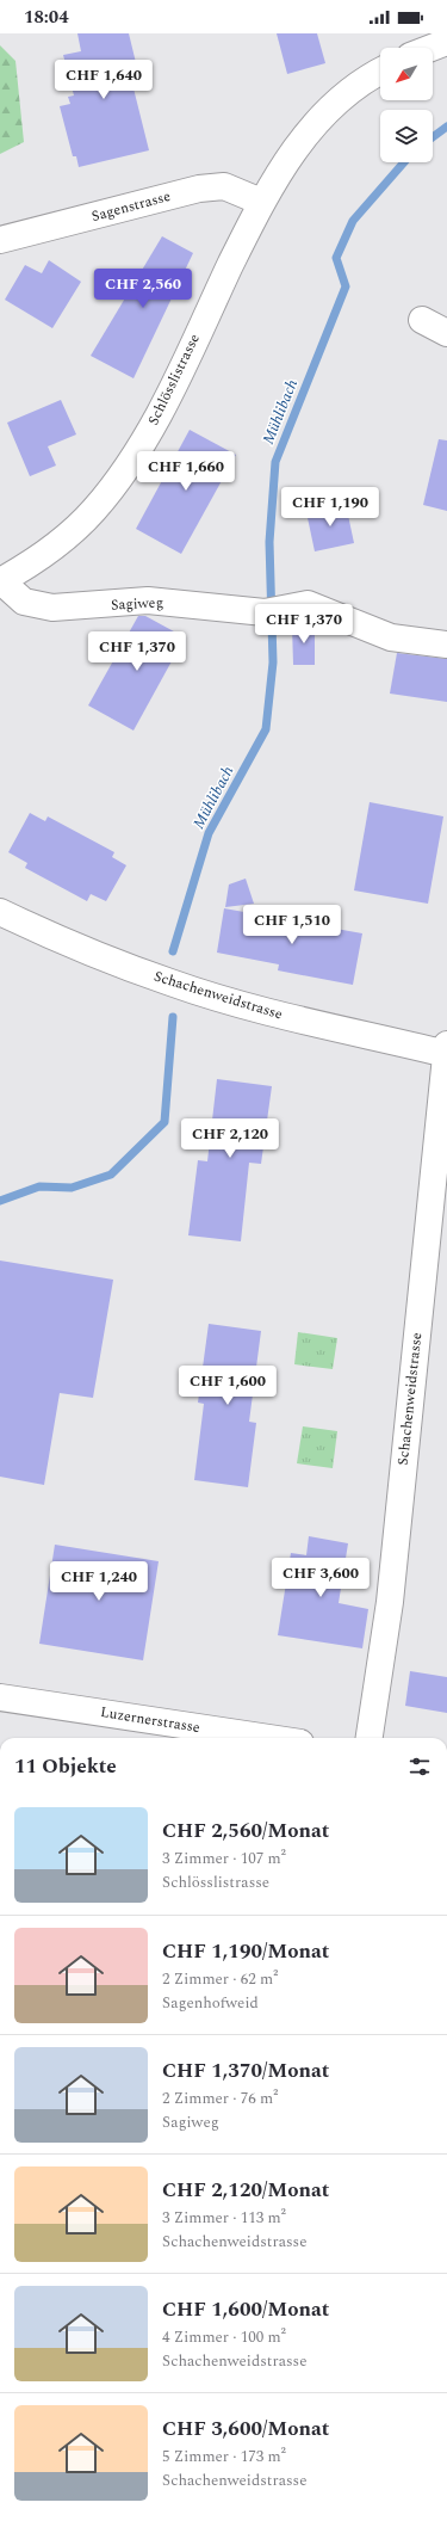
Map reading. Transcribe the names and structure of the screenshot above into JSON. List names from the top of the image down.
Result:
{
  "streets": {
    "street": [
      "Sagenstrasse",
      "Schlösslistrasse",
      "Sagiweg",
      "Schachenweidstrasse",
      "Luzernerstrasse"
    ]
  },
  "crossings": [
    ["Sagenstrasse", "Schlösslistrasse"],
    ["Schlösslistrasse", "Sagiweg"]
  ],
  "water": ["Mühlibach"],
  "north": "bottom left",
  "page": {
    "status": "18:04",
    "price": [
      "CHF 1,640",
      "CHF 2,560",
      "CHF 1,660",
      "CHF 1,190",
      "CHF 1,370",
      "CHF 1,370",
      "CHF 1,510",
      "CHF 2,120",
      "CHF 1,600",
      "CHF 3,600",
      "CHF 1,240"
    ],
    "heading": "11 Objekte",
    "list": [
      {
        "name": "CHF 2,560/Monat",
        "note": "3 Zimmer · 107 m² · Schlösslistrasse"
      },
      {
        "name": "CHF 1,190/Monat",
        "note": "2 Zimmer · 62 m² · Sagenhofweid"
      },
      {
        "name": "CHF 1,370/Monat",
        "note": "2 Zimmer · 76 m² · Sagiweg"
      },
      {
        "name": "CHF 2,120/Monat",
        "note": "3 Zimmer · 113 m² · Schachenweidstrasse"
      },
      {
        "name": "CHF 1,600/Monat",
        "note": "4 Zimmer · 100 m² · Schachenweidstrasse"
      },
      {
        "name": "CHF 3,600/Monat",
        "note": "5 Zimmer · 173 m² · Schachenweidstrasse"
      }
    ]
  }
}
